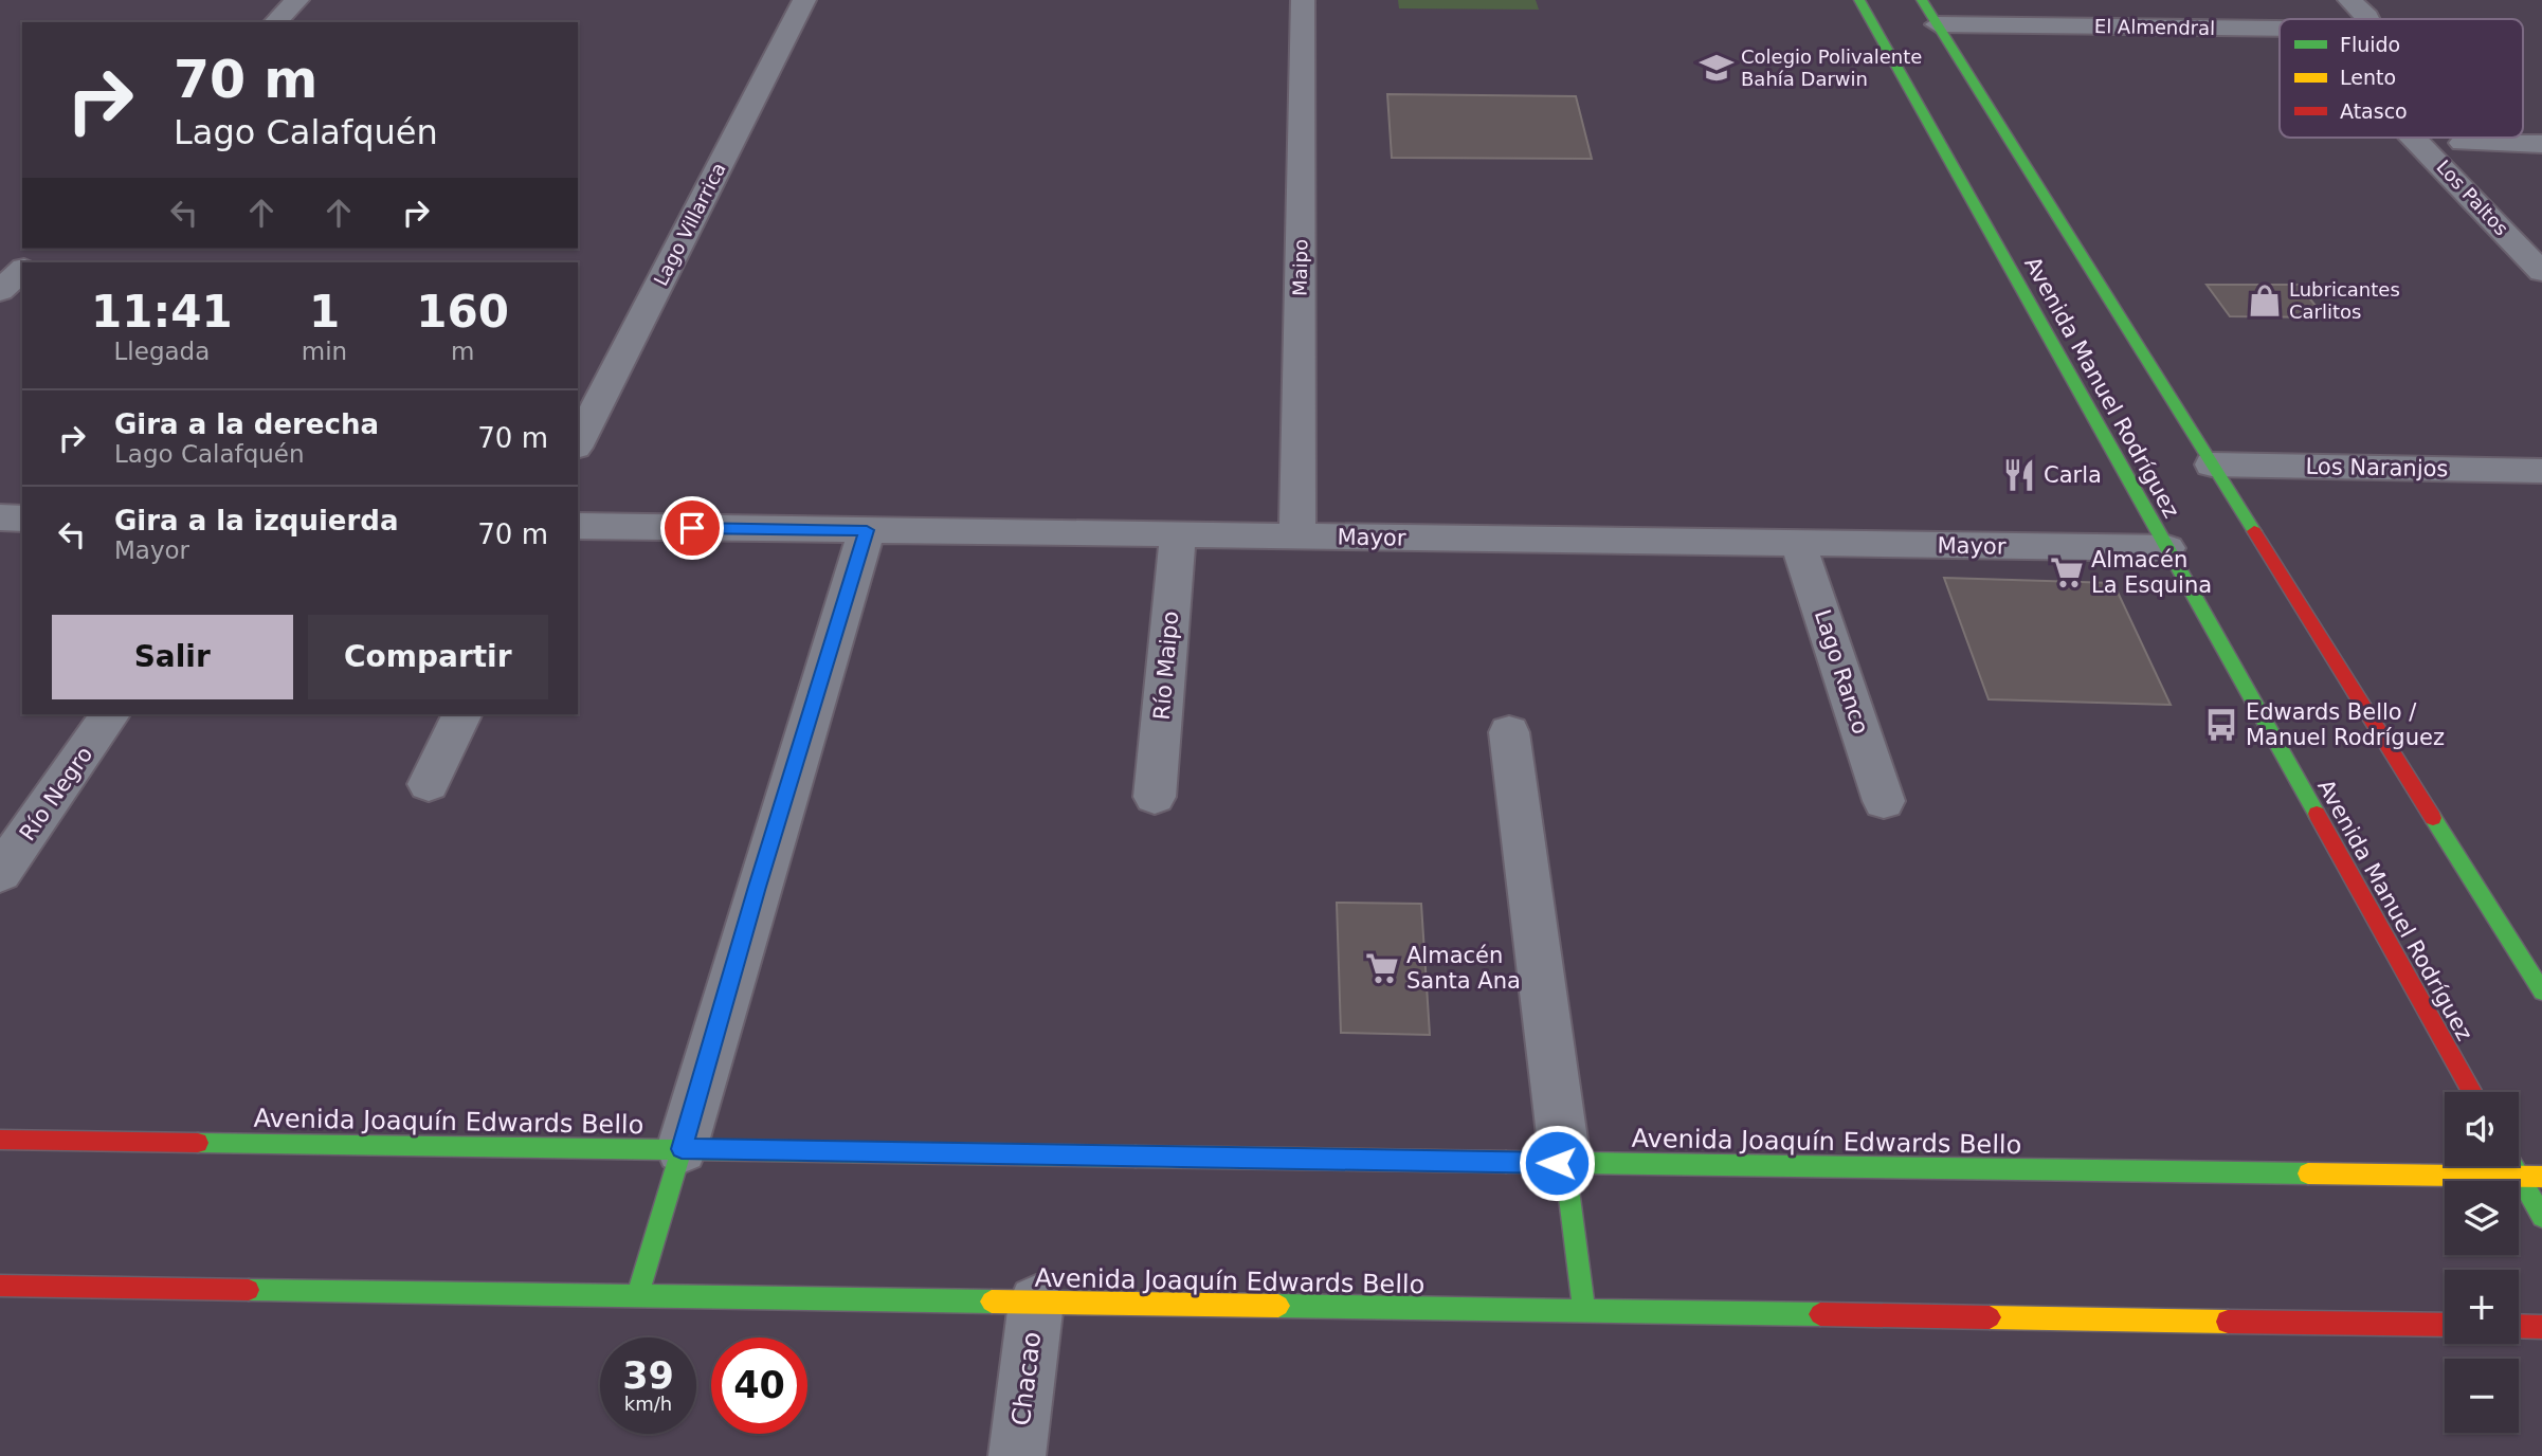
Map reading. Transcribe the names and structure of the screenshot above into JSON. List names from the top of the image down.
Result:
{
  "streets": {
    "street": [
      "El Almendral",
      "Los Paltos",
      "Lago Villarrica",
      "Maipo",
      "Avenida Manuel Rodríguez",
      "Los Naranjos",
      "Mayor",
      "Río Maipo",
      "Lago Ranco",
      "Río Negro",
      "Avenida Joaquín Edwards Bello",
      "Chacao"
    ]
  },
  "crossings": [
    ["El Almendral", "Avenida Manuel Rodríguez"],
    ["Maipo", "Mayor"],
    ["Avenida Manuel Rodríguez", "Los Naranjos"],
    ["Avenida Manuel Rodríguez", "Mayor"],
    ["Mayor", "Río Maipo"],
    ["Mayor", "Lago Ranco"],
    ["Avenida Joaquín Edwards Bello", "Chacao"]
  ],
  "places": {
    "school or university": ["Colegio Polivalente Bahía Darwin"],
    "shop": ["Lubricantes Carlitos"],
    "restaurant": ["Carla"],
    "supermarket": ["Almacén La Esquina", "Almacén Santa Ana"],
    "bus stop": ["Edwards Bello / Manuel Rodríguez"]
  },
  "legend": ["Fluido", "Lento", "Atasco"],
  "page": {
    "turn": ["70 m", "Lago Calafquén"],
    "eta": [
      "11:41",
      "Llegada",
      "1",
      "min",
      "160",
      "m"
    ],
    "list": [
      {
        "name": "Gira a la derecha",
        "note": "Lago Calafquén",
        "value": "70 m"
      },
      {
        "name": "Gira a la izquierda",
        "note": "Mayor",
        "value": "70 m"
      }
    ],
    "buttons": ["Salir", "Compartir"],
    "map_buttons": ["+", "−"],
    "speed": "39 km/h",
    "limit": "40"
  }
}
